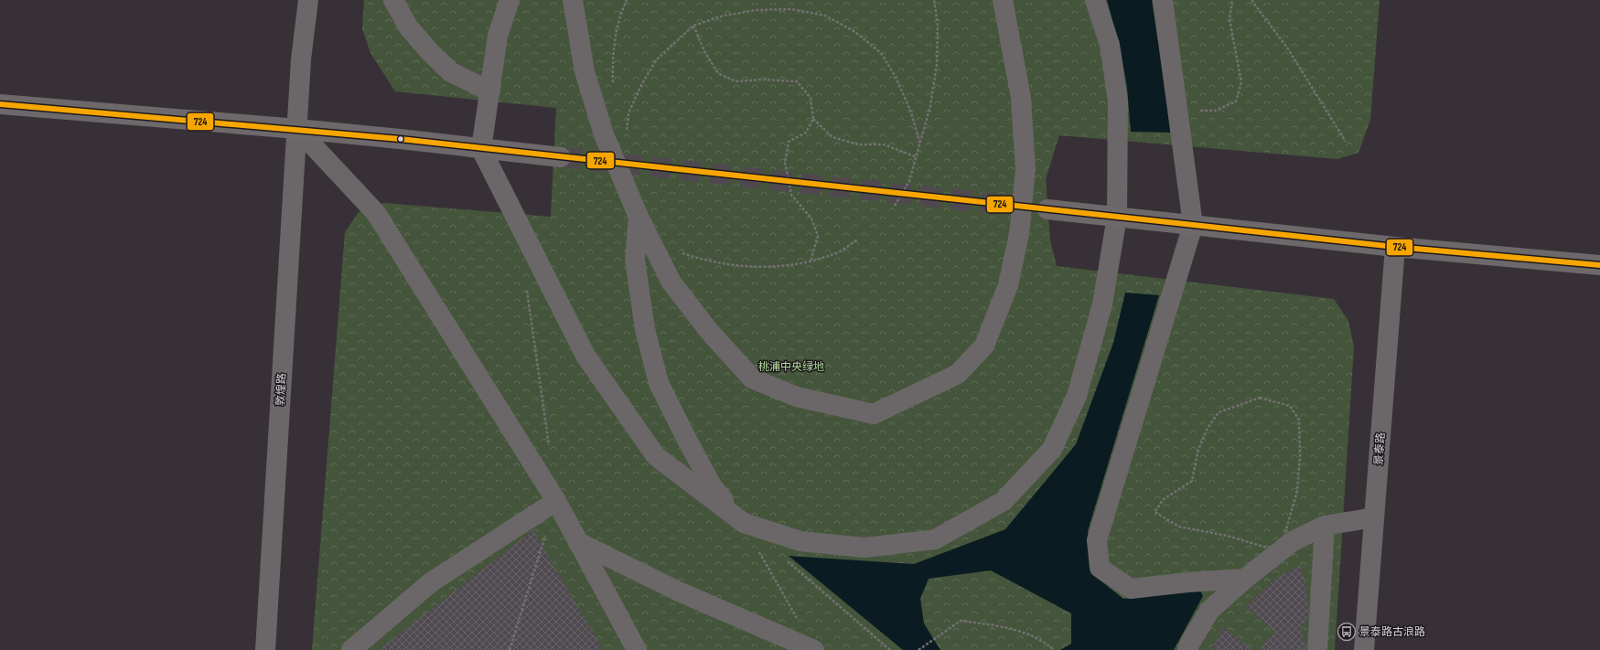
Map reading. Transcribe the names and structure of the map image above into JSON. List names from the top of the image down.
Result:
{
  "streets": {
    "street": ["敦煌路", "景泰路"]
  },
  "parks": ["桃浦中央绿地"],
  "places": {
    "bus stop": ["景泰路古浪路"]
  },
  "lines": ["transit line 724"]
}
